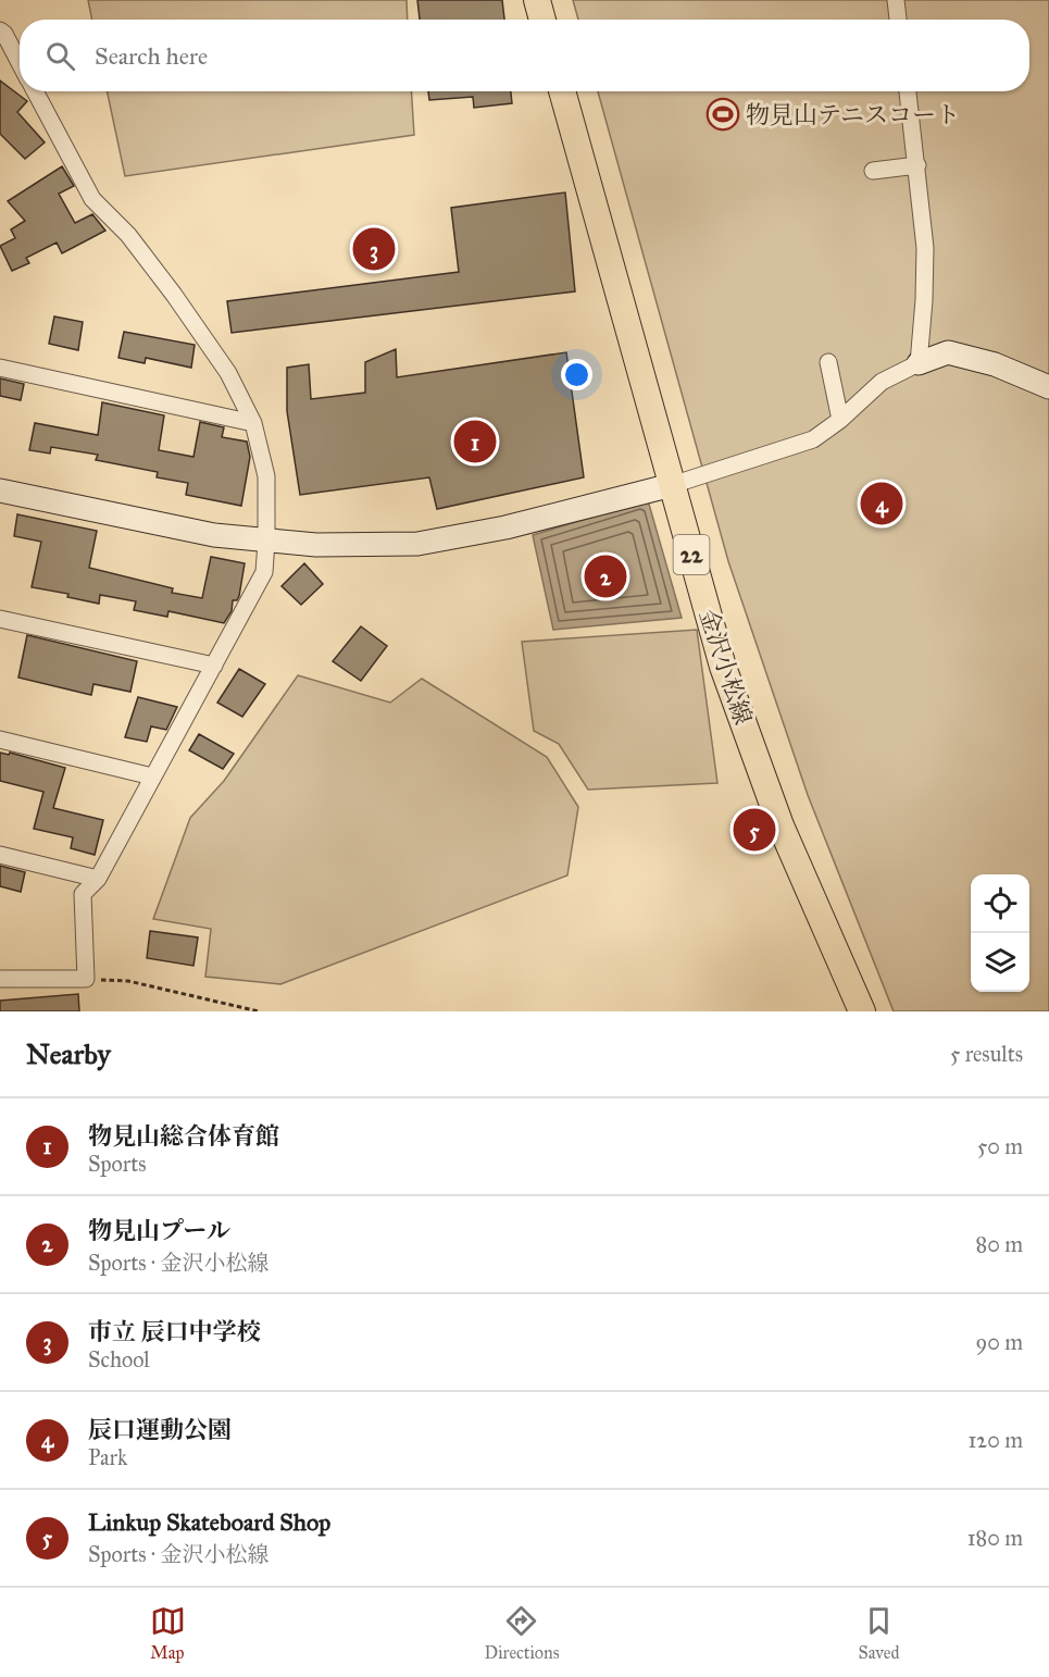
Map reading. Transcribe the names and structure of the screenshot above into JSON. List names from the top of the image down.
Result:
{
  "streets": {
    "main road": ["22", "金沢小松線"]
  },
  "places": {
    "sports": ["物見山テニスコート"]
  },
  "page": {
    "search": "Search here",
    "pins": [
      "3",
      "1",
      "4",
      "2",
      "5"
    ],
    "heading": ["Nearby", "5 results"],
    "list": [
      {
        "mark": "1",
        "name": "物見山総合体育館",
        "note": "Sports",
        "value": "50 m"
      },
      {
        "mark": "2",
        "name": "物見山プール",
        "note": "Sports · 金沢小松線",
        "value": "80 m"
      },
      {
        "mark": "3",
        "name": "市立 辰口中学校",
        "note": "School",
        "value": "90 m"
      },
      {
        "mark": "4",
        "name": "辰口運動公園",
        "note": "Park",
        "value": "120 m"
      },
      {
        "mark": "5",
        "name": "Linkup Skateboard Shop",
        "note": "Sports · 金沢小松線",
        "value": "180 m"
      }
    ],
    "nav": ["Map", "Directions", "Saved"]
  }
}
